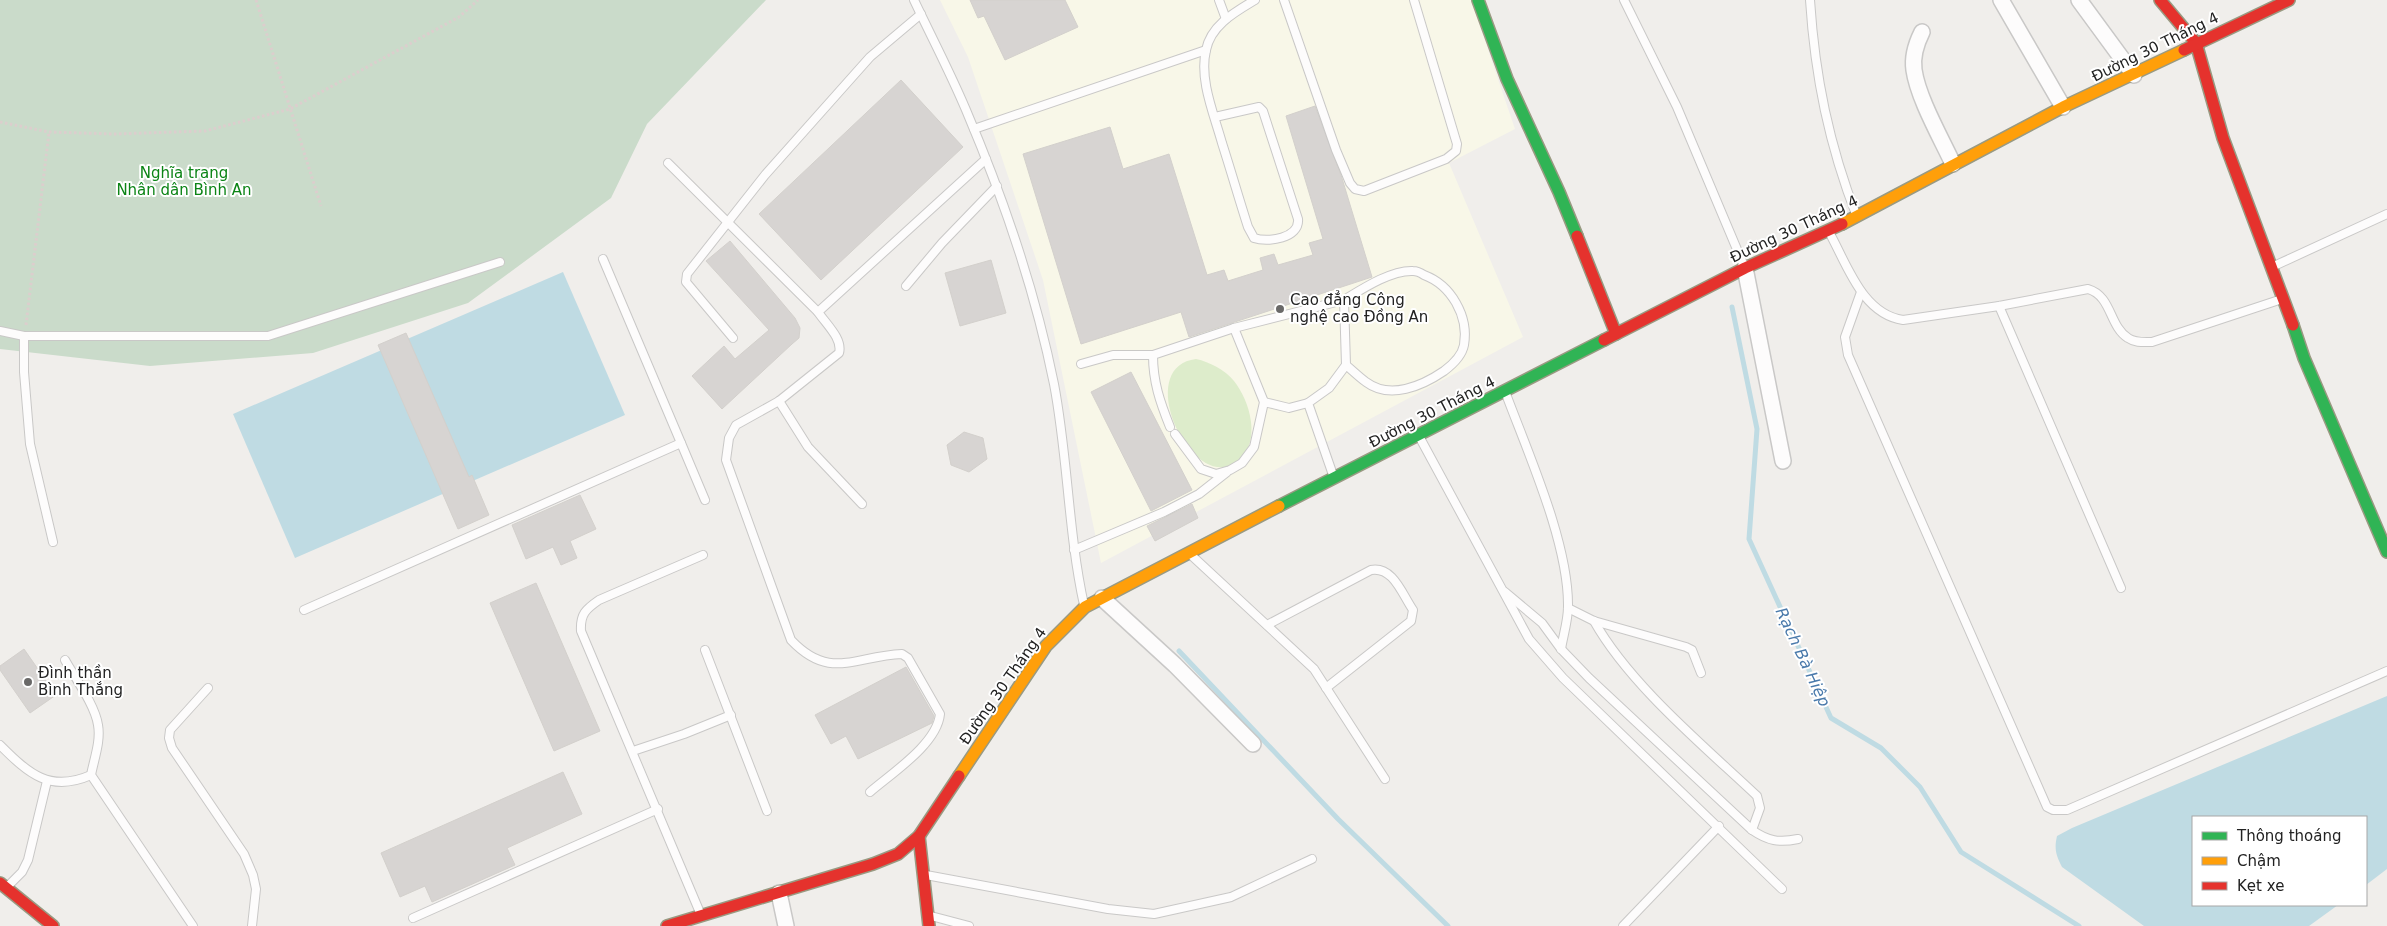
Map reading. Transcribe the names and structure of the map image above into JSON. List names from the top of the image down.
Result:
{
  "streets": {
    "street": ["Đường 30 Tháng 4"]
  },
  "water": ["Rạch Bà Hiệp"],
  "parks": ["Nghĩa trang Nhân dân Bình An"],
  "places": ["Cao đẳng Công nghệ cao Đồng An", "Đình thần Bình Thắng"],
  "legend": ["Thông thoáng", "Chậm", "Kẹt xe"]
}
